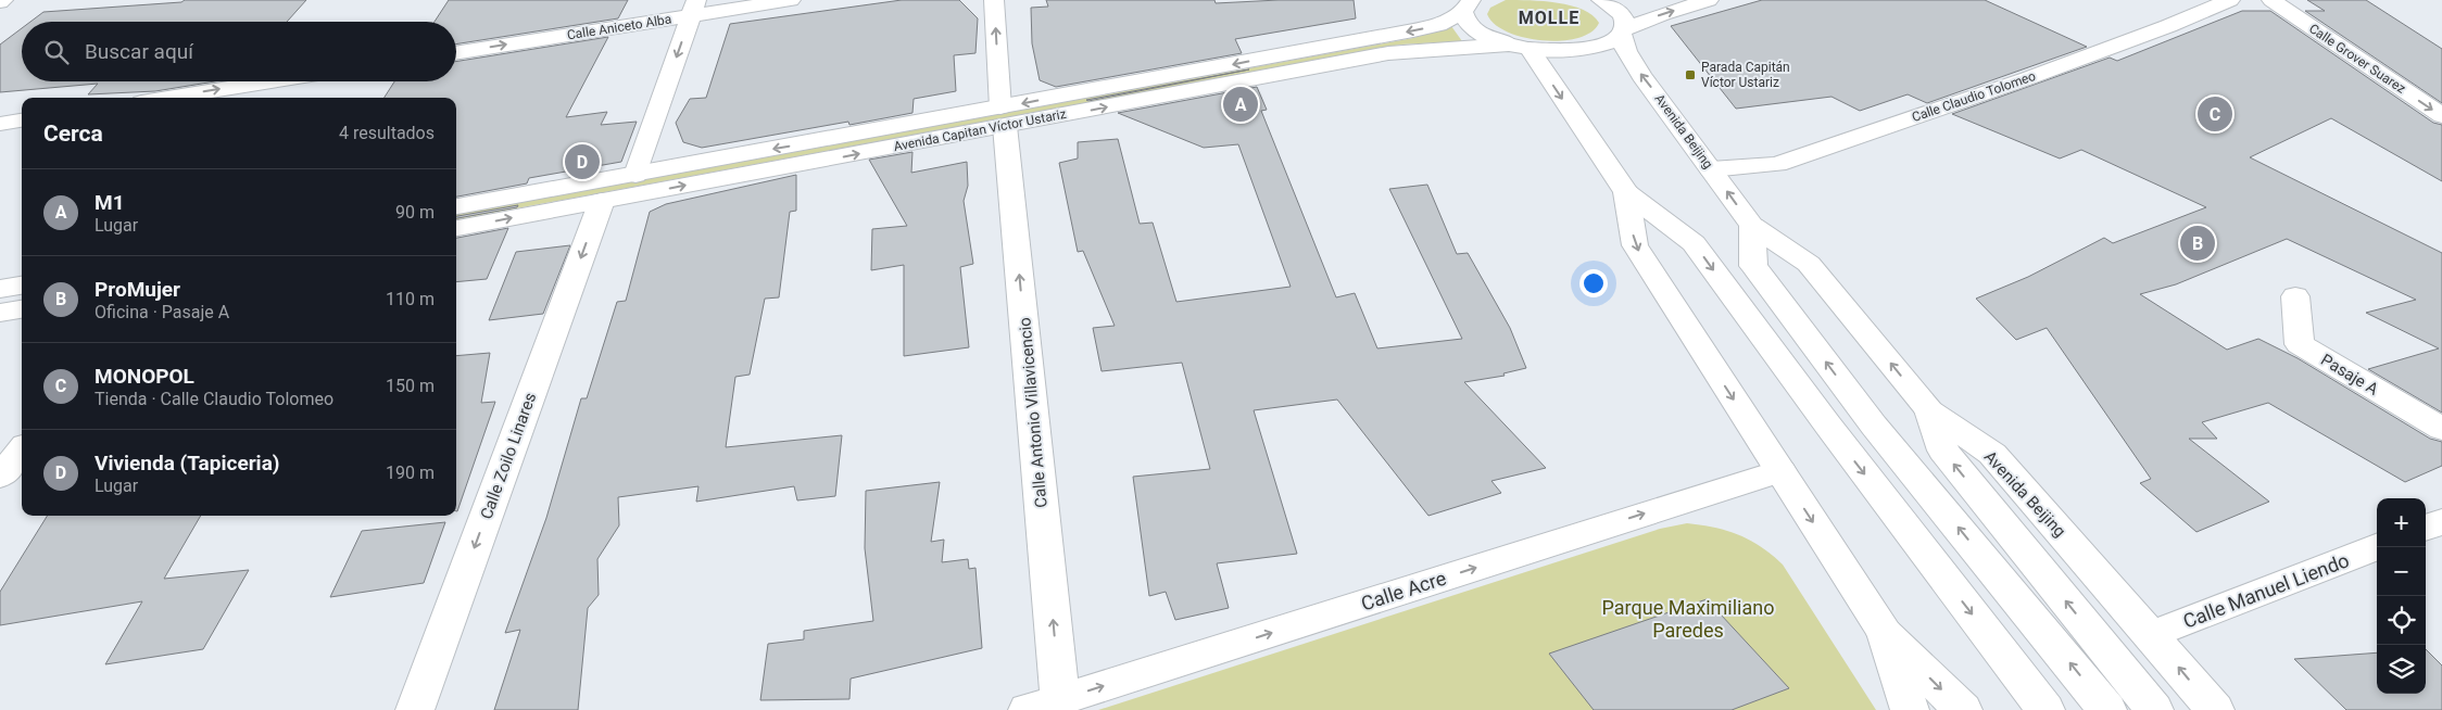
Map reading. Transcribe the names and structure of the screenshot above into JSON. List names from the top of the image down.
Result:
{
  "streets": {
    "main road": [
      "Calle Aniceto Alba",
      "Calle Grover Suarez",
      "Calle Claudio Tolomeo",
      "Avenida Capitan Víctor Ustariz",
      "Avenida Beijing",
      "Pasaje A",
      "Calle Antonio Villavicencio",
      "Calle Zoilo Linares",
      "Calle Acre",
      "Calle Manuel Liendo"
    ]
  },
  "crossings": [
    ["Calle Claudio Tolomeo", "Avenida Beijing"],
    ["Avenida Capitan Víctor Ustariz", "Calle Antonio Villavicencio"],
    ["Avenida Capitan Víctor Ustariz", "Calle Zoilo Linares"],
    ["Avenida Beijing", "Calle Manuel Liendo"],
    ["Calle Antonio Villavicencio", "Calle Acre"]
  ],
  "one_way": [
    "Calle Aniceto Alba",
    "Calle Grover Suarez",
    "Calle Antonio Villavicencio",
    "Calle Zoilo Linares",
    "Calle Acre"
  ],
  "districts": ["MOLLE"],
  "parks": ["Parque Maximiliano Paredes"],
  "places": {
    "transit": ["Parada Capitán Víctor Ustariz"]
  },
  "page": {
    "search": "Buscar aquí",
    "pins": [
      "A",
      "C",
      "D",
      "B"
    ],
    "heading": ["Cerca", "4 resultados"],
    "list": [
      {
        "mark": "A",
        "name": "M1",
        "note": "Lugar",
        "value": "90 m"
      },
      {
        "mark": "B",
        "name": "ProMujer",
        "note": "Oficina · Pasaje A",
        "value": "110 m"
      },
      {
        "mark": "C",
        "name": "MONOPOL",
        "note": "Tienda · Calle Claudio Tolomeo",
        "value": "150 m"
      },
      {
        "mark": "D",
        "name": "Vivienda (Tapiceria)",
        "note": "Lugar",
        "value": "190 m"
      }
    ],
    "map_buttons": ["+", "−"]
  }
}
